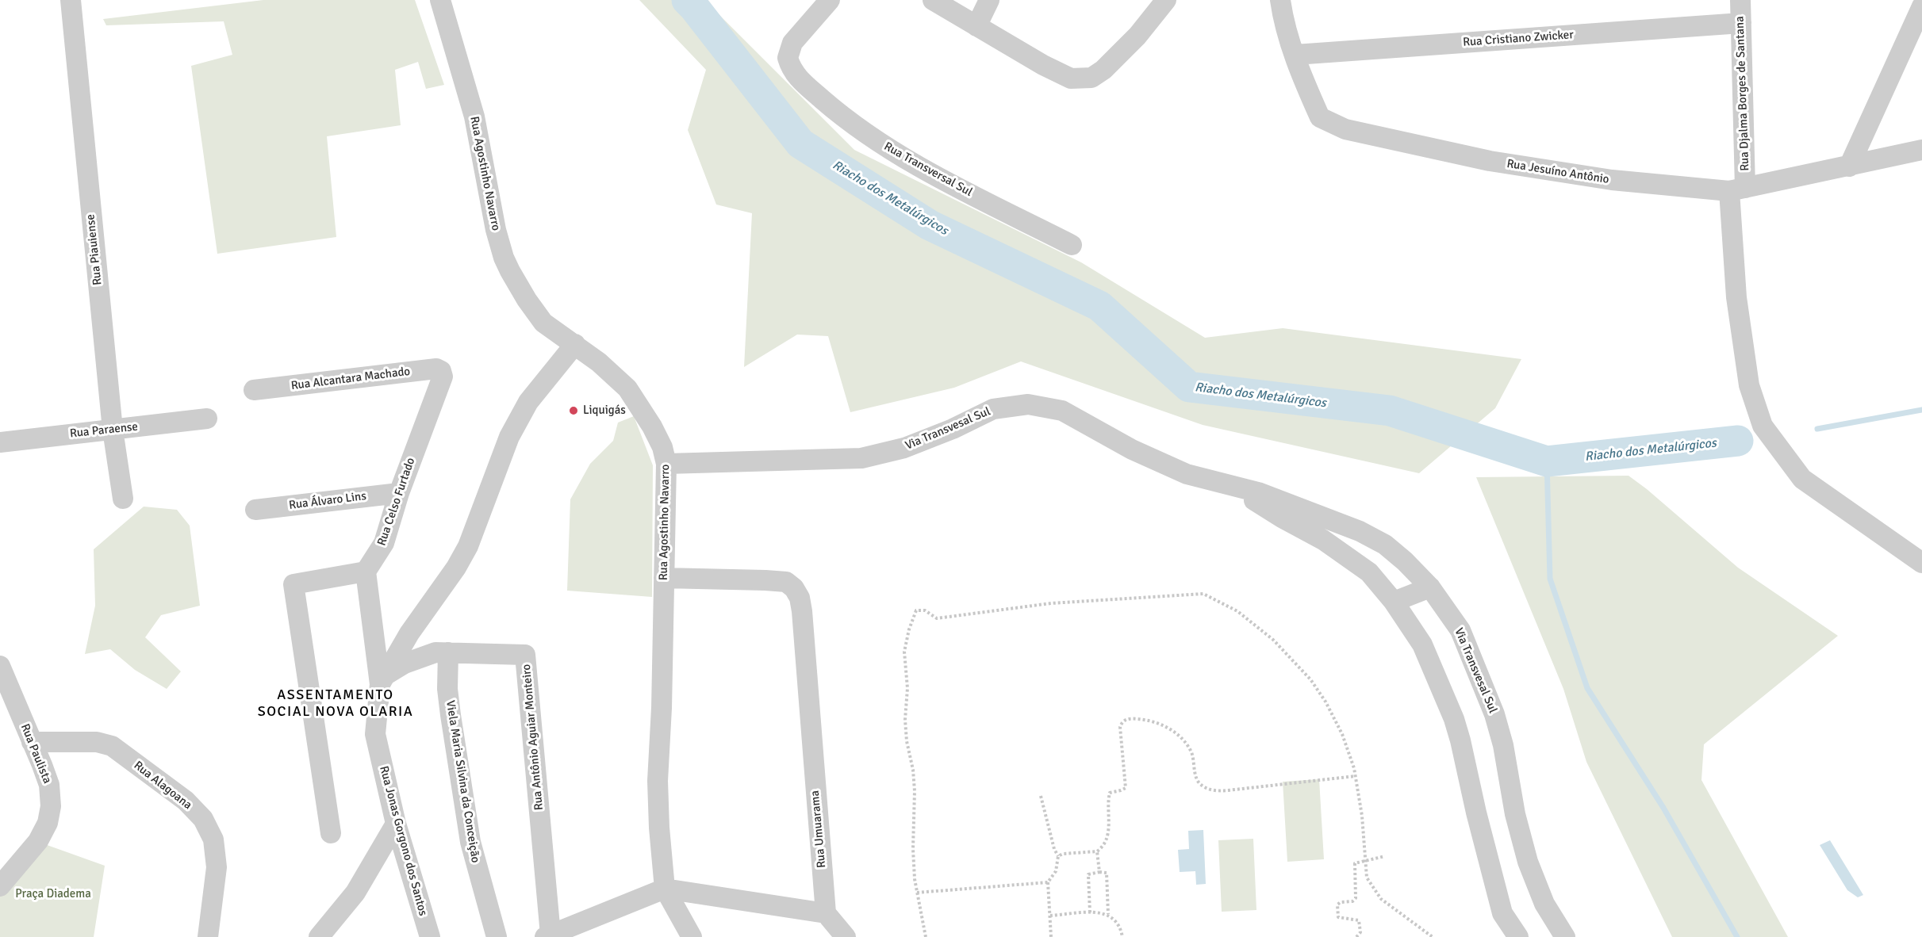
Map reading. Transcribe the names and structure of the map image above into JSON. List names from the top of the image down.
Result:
{
  "streets": {
    "street": [
      "Rua Cristiano Zwicker",
      "Rua Djalma Borges de Santana",
      "Rua Transversal Sul",
      "Rua Jesuíno Antônio",
      "Rua Agostinho Navarro",
      "Rua Piauiense",
      "Rua Alcantara Machado",
      "Via Transvesal Sul",
      "Rua Paraense",
      "Rua Álvaro Lins",
      "Rua Celso Furtado",
      "Rua Antônio Aguiar Monteiro",
      "Rua Paulista",
      "Viela Maria Silvina da Conceição",
      "Rua Alagoana",
      "Rua Umuarama",
      "Rua Jonas Gorgono dos Santos"
    ]
  },
  "crossings": [
    ["Rua Cristiano Zwicker", "Rua Djalma Borges de Santana"],
    ["Rua Cristiano Zwicker", "Rua Jesuíno Antônio"],
    ["Rua Djalma Borges de Santana", "Rua Jesuíno Antônio"],
    ["Rua Agostinho Navarro", "Via Transvesal Sul"],
    ["Rua Agostinho Navarro", "Rua Umuarama"],
    ["Rua Agostinho Navarro", "Rua Jonas Gorgono dos Santos"],
    ["Rua Piauiense", "Rua Paraense"],
    ["Rua Alcantara Machado", "Rua Celso Furtado"],
    ["Rua Álvaro Lins", "Rua Celso Furtado"],
    ["Rua Antônio Aguiar Monteiro", "Viela Maria Silvina da Conceição"],
    ["Rua Antônio Aguiar Monteiro", "Rua Jonas Gorgono dos Santos"],
    ["Rua Paulista", "Rua Alagoana"]
  ],
  "districts": ["ASSENTAMENTO SOCIAL NOVA OLARIA"],
  "water": ["Riacho dos Metalúrgicos"],
  "parks": ["Praça Diadema"],
  "places": ["Liquigás"]
}
